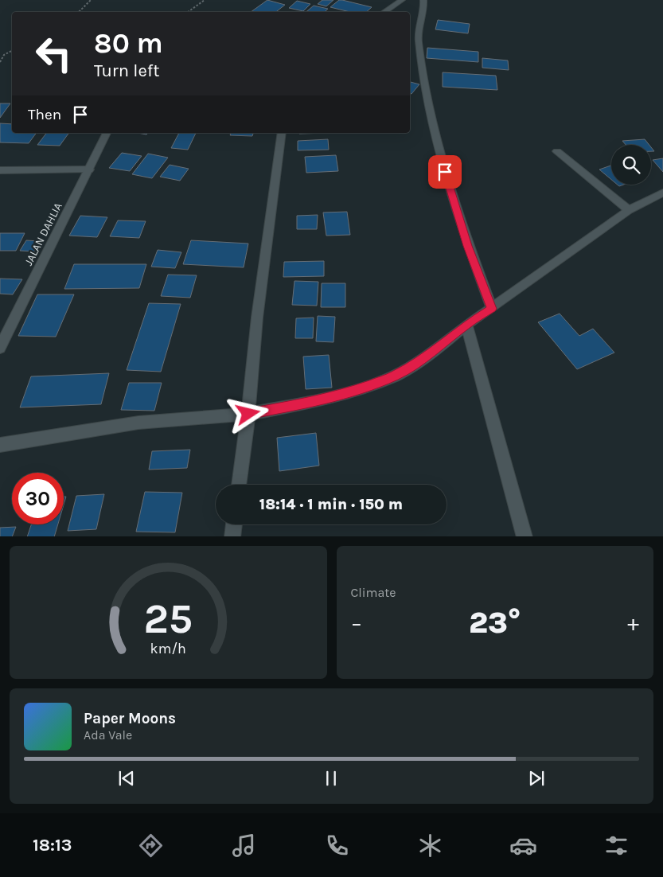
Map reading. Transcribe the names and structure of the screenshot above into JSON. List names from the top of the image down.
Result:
{
  "streets": {
    "street": ["JALAN DAHLIA"]
  },
  "page": {
    "turn": ["80 m", "Turn left"],
    "then": "Then",
    "limit": "30",
    "trip": "18:14 · 1 min · 150 m",
    "tile": "Climate",
    "heat": ["−", "23°", "+"],
    "song": ["Paper Moons", "Ada Vale"],
    "tabs": "18:13",
    "gauge": ["25", "km/h"]
  }
}
